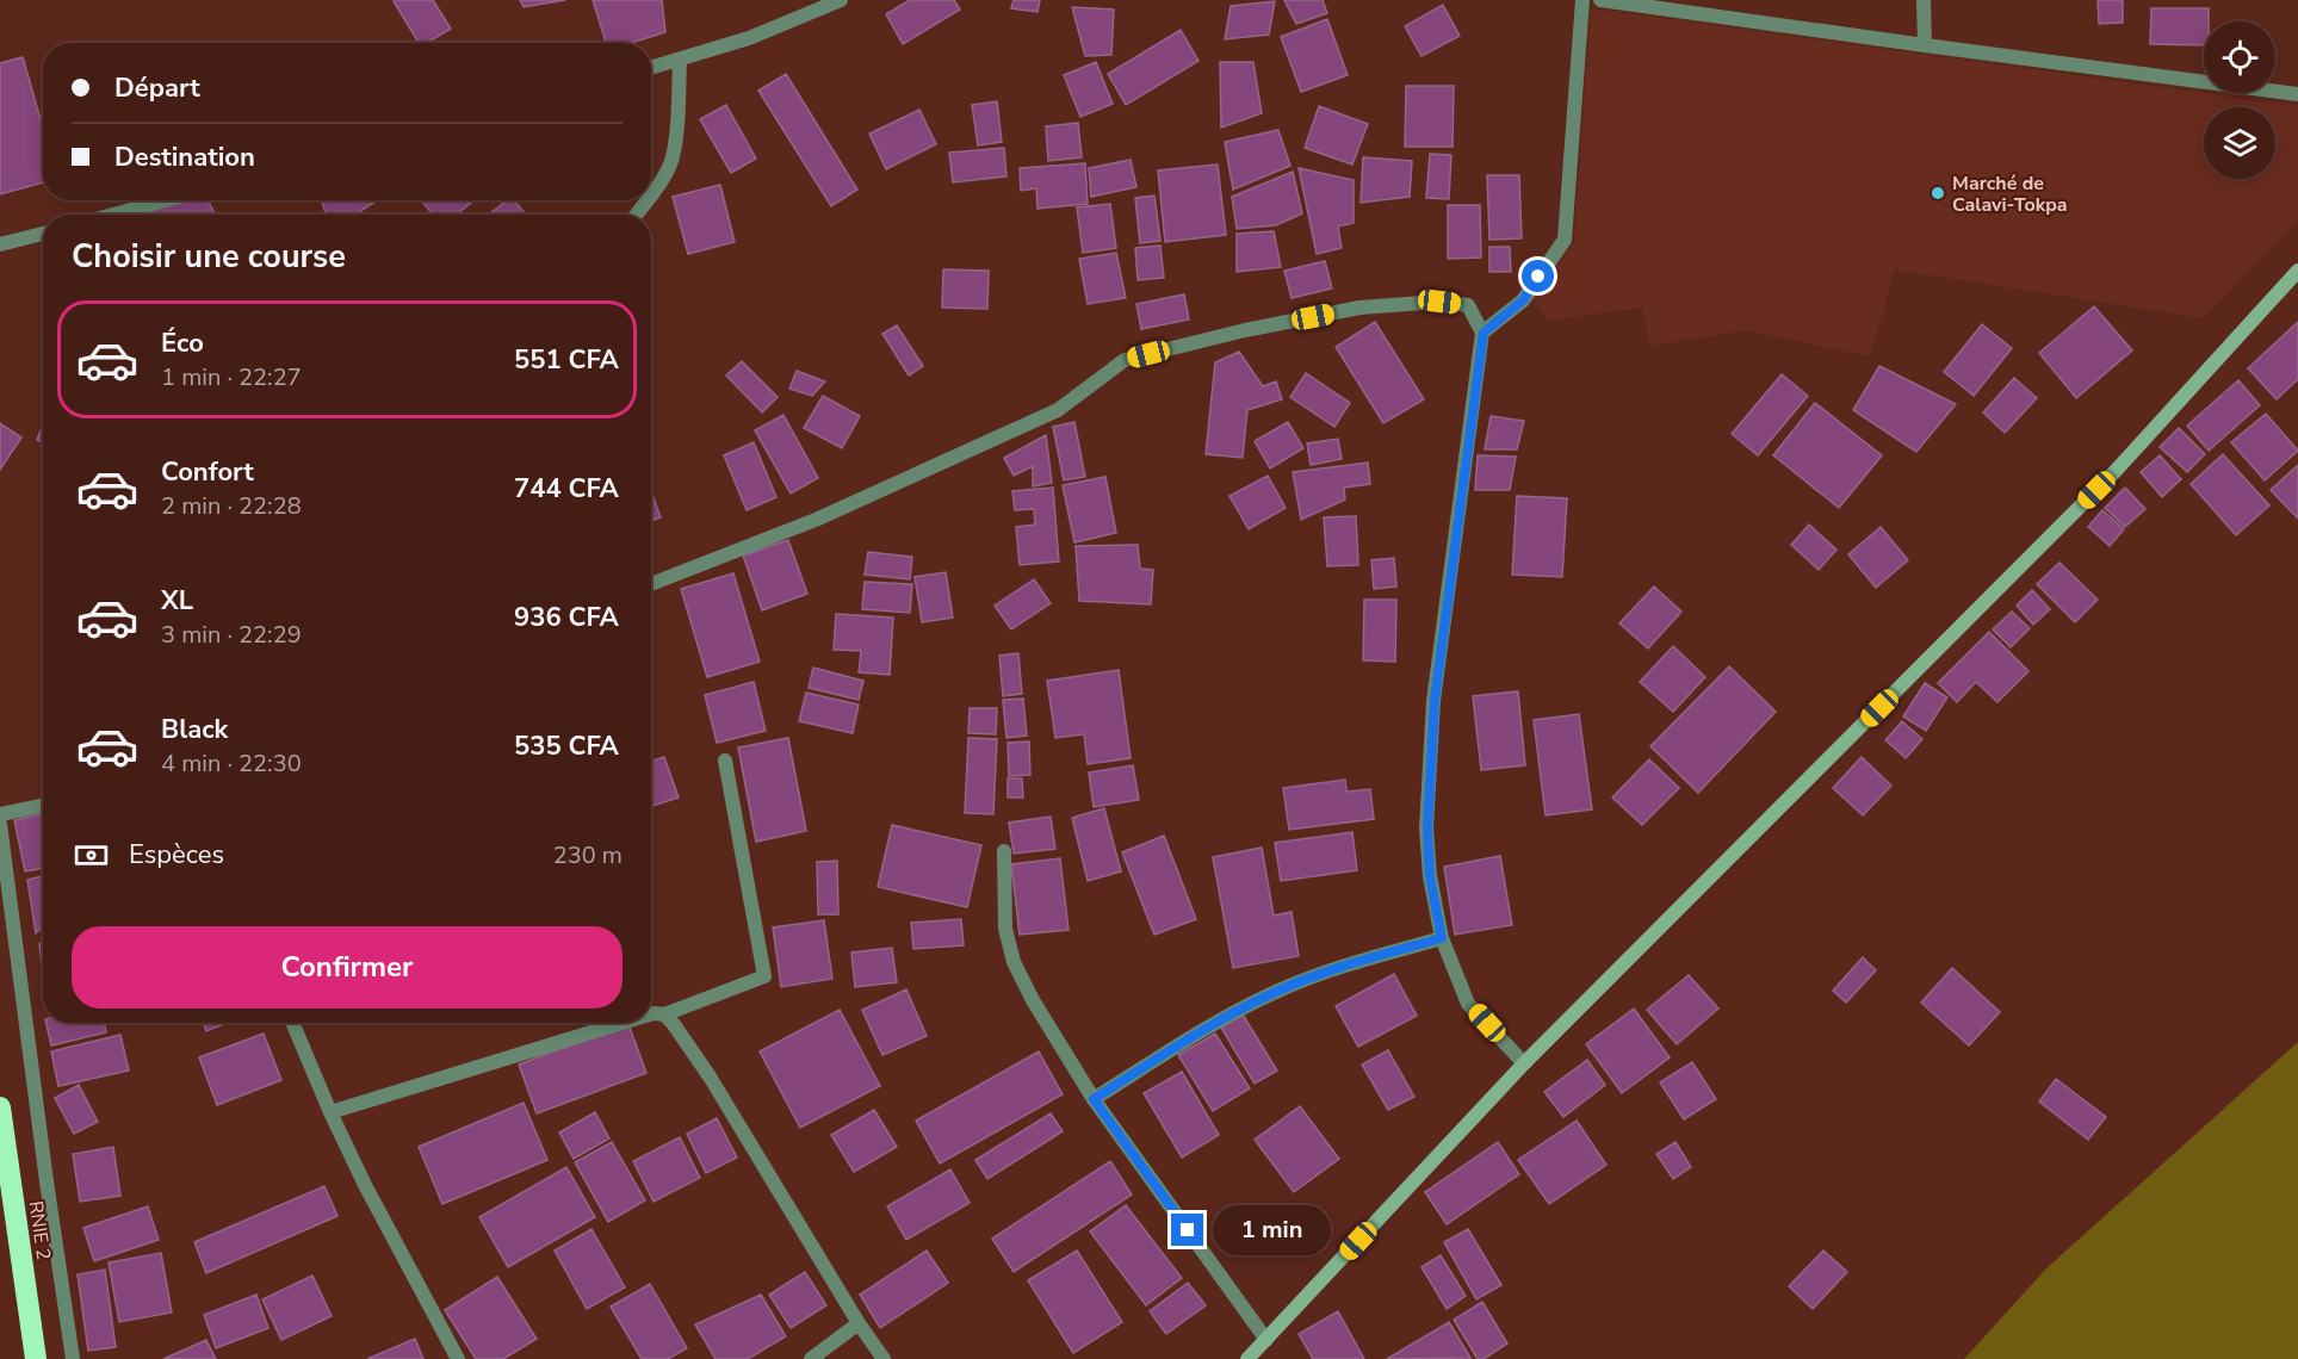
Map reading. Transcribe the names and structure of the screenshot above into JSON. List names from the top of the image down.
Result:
{
  "streets": {
    "highway": ["RNIE 2"]
  },
  "places": ["Marché de Calavi-Tokpa"],
  "page": {
    "banner": ["Départ", "Destination"],
    "heading": "Choisir une course",
    "list": [
      {
        "name": "Éco",
        "note": "1 min · 22:27",
        "value": "551 CFA"
      },
      {
        "name": "Confort",
        "note": "2 min · 22:28",
        "value": "744 CFA"
      },
      {
        "name": "XL",
        "note": "3 min · 22:29",
        "value": "936 CFA"
      },
      {
        "name": "Black",
        "note": "4 min · 22:30",
        "value": "535 CFA"
      }
    ],
    "pay": ["Espèces", "230 m"],
    "buttons": "Confirmer",
    "bubble": "1 min"
  }
}
